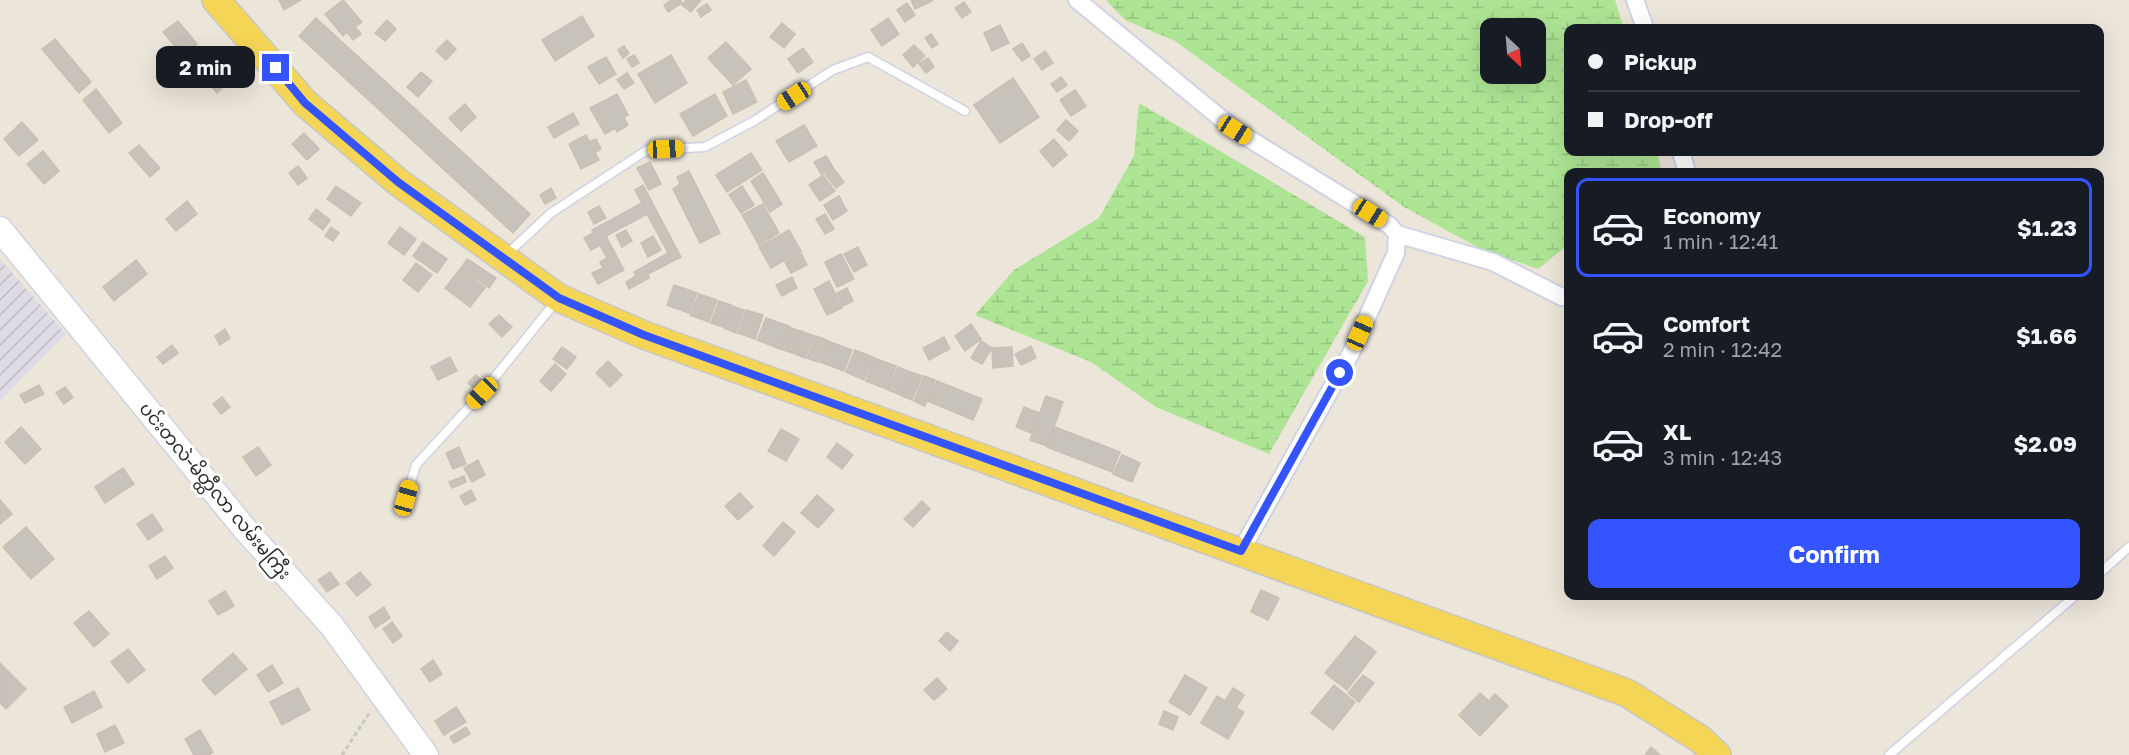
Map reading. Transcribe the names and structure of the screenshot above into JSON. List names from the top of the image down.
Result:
{
  "streets": {
    "street": ["ပင်းတလဲ-မိတ္ထီလာ လမ်းမကြီး"]
  },
  "north": "bottom right",
  "page": {
    "banner": ["Pickup", "Drop-off"],
    "bubble": "2 min",
    "list": [
      {
        "name": "Economy",
        "note": "1 min · 12:41",
        "value": "$1.23"
      },
      {
        "name": "Comfort",
        "note": "2 min · 12:42",
        "value": "$1.66"
      },
      {
        "name": "XL",
        "note": "3 min · 12:43",
        "value": "$2.09"
      }
    ],
    "buttons": "Confirm"
  }
}
